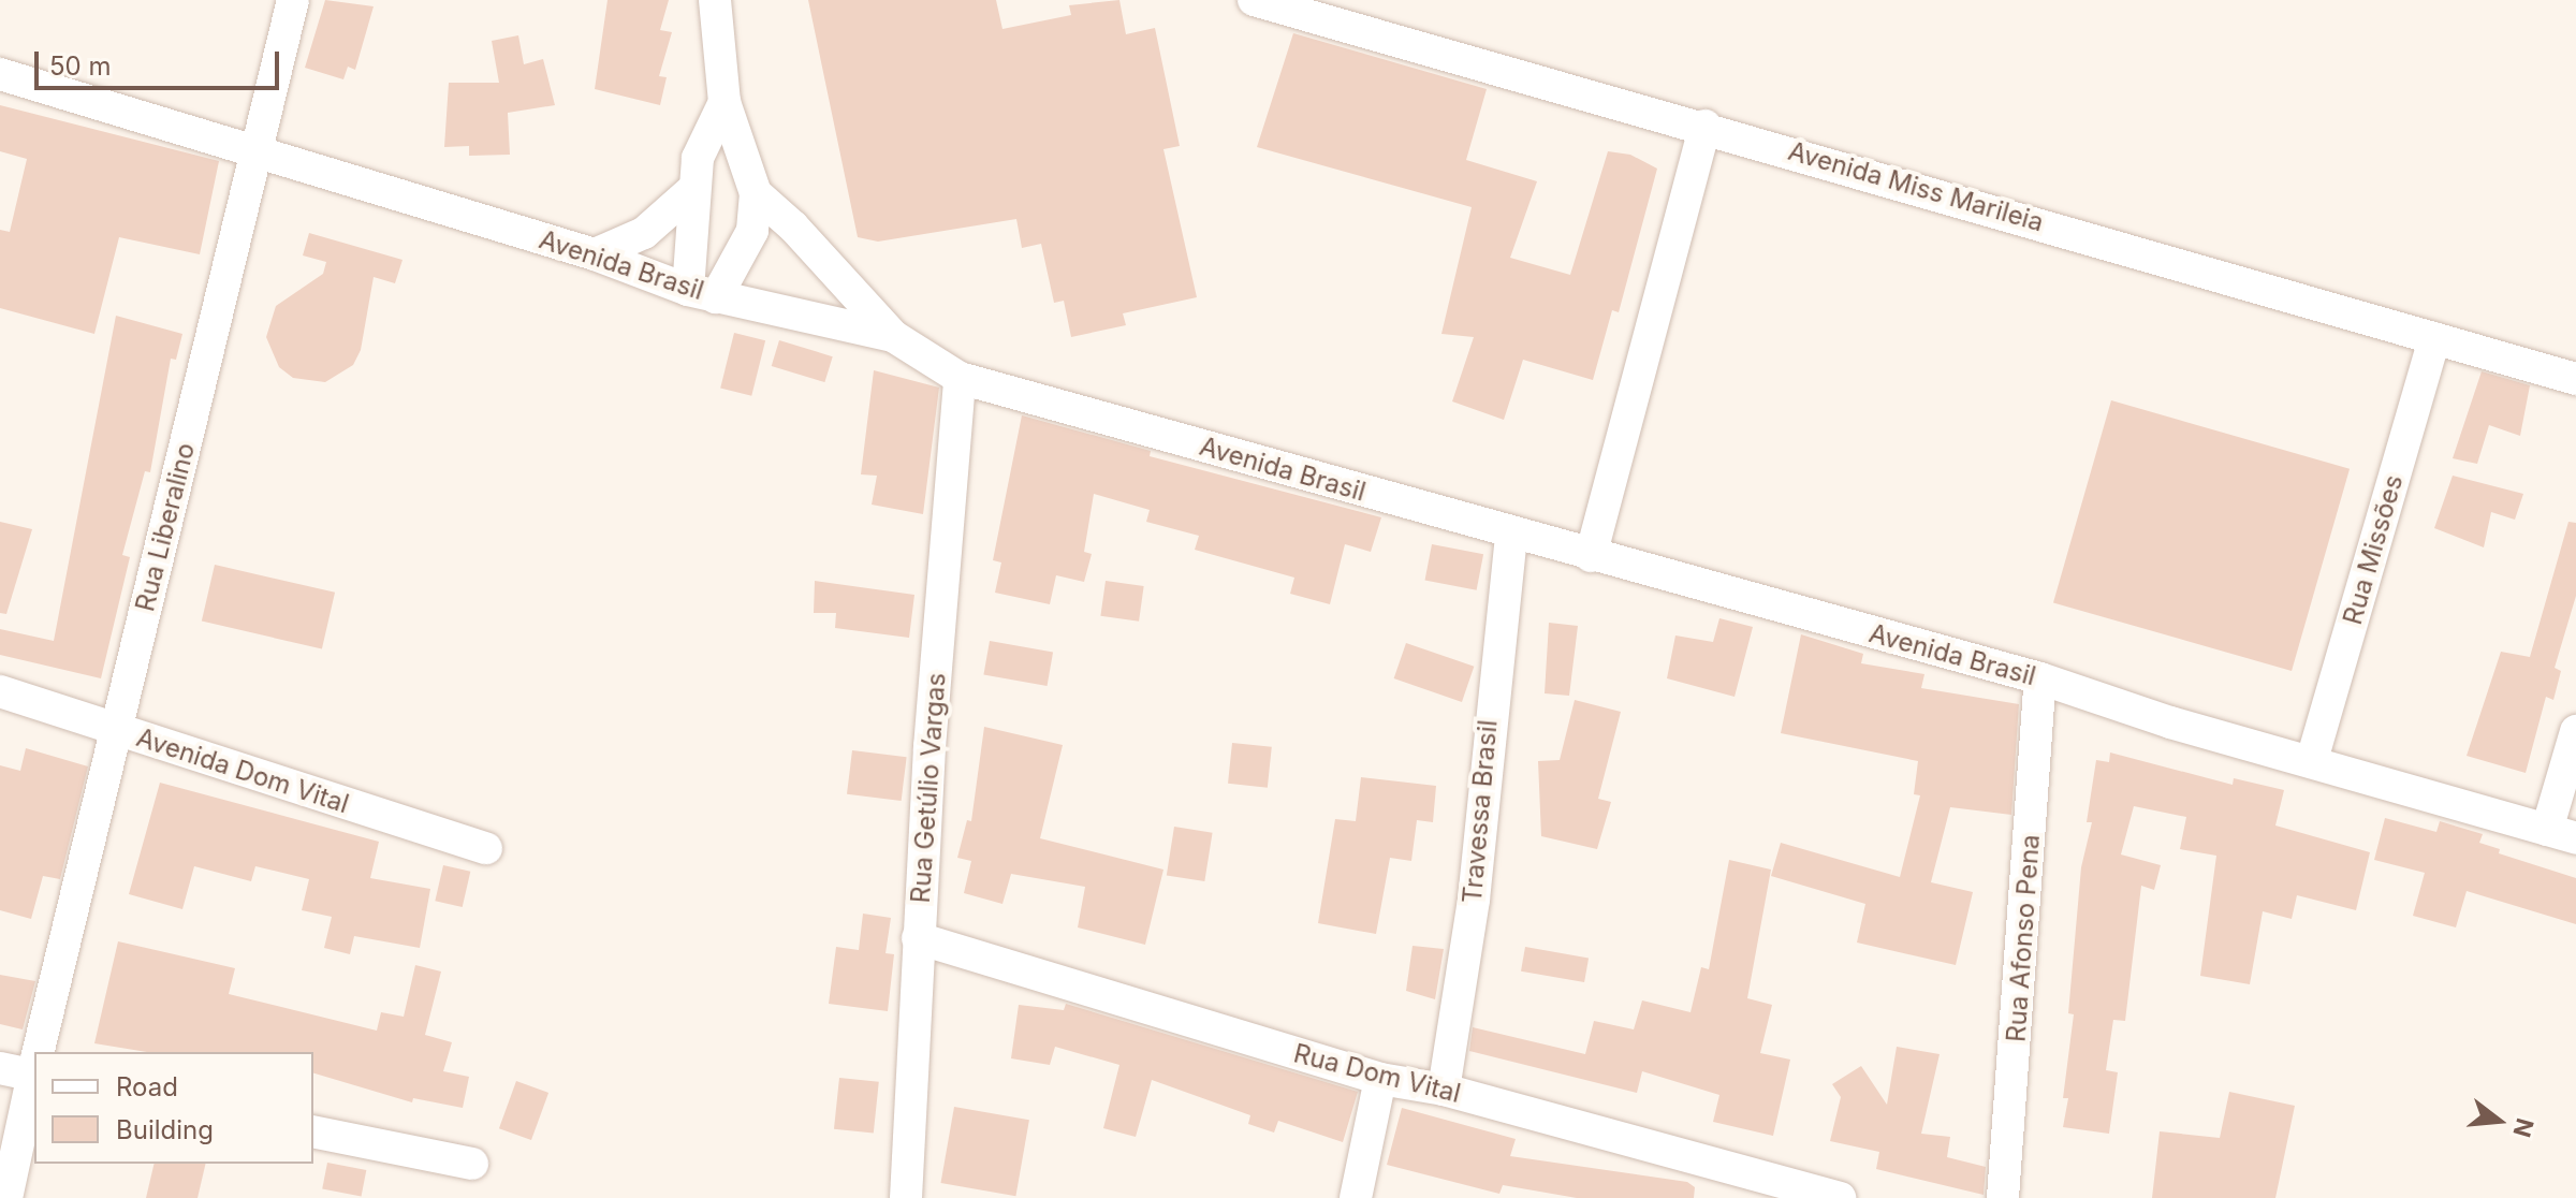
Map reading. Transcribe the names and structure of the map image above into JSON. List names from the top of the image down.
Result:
{
  "streets": {
    "street": [
      "Avenida Miss Marileia",
      "Avenida Brasil",
      "Rua Liberalino",
      "Rua Missões",
      "Avenida Dom Vital",
      "Rua Getúlio Vargas",
      "Travessa Brasil",
      "Rua Afonso Pena",
      "Rua Dom Vital"
    ]
  },
  "crossings": [
    ["Avenida Miss Marileia", "Rua Missões"],
    ["Avenida Brasil", "Rua Liberalino"],
    ["Avenida Brasil", "Rua Missões"],
    ["Avenida Brasil", "Rua Getúlio Vargas"],
    ["Avenida Brasil", "Travessa Brasil"],
    ["Avenida Brasil", "Rua Afonso Pena"],
    ["Rua Liberalino", "Avenida Dom Vital"],
    ["Rua Getúlio Vargas", "Rua Dom Vital"],
    ["Travessa Brasil", "Rua Dom Vital"]
  ],
  "legend": ["Road", "Building"],
  "scale_bar": "50 m",
  "north": "right"
}
